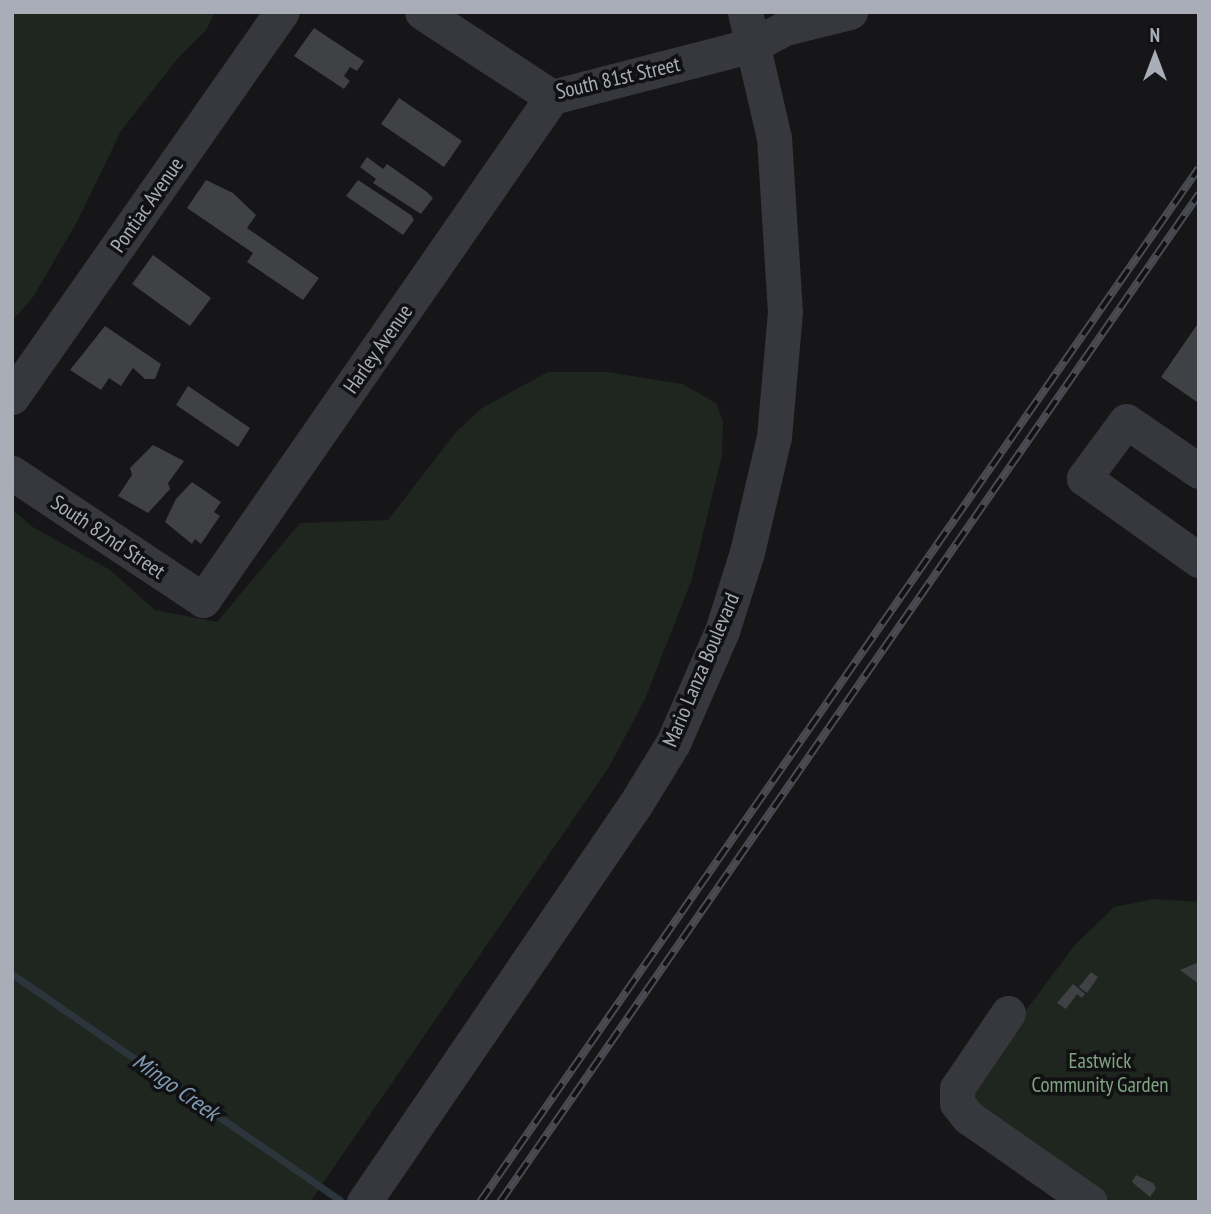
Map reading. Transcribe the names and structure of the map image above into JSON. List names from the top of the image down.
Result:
{
  "streets": {
    "street": [
      "South 81st Street",
      "Pontiac Avenue",
      "Harley Avenue",
      "South 82nd Street",
      "Mario Lanza Boulevard"
    ]
  },
  "crossings": [
    ["South 81st Street", "Harley Avenue"],
    ["South 81st Street", "Mario Lanza Boulevard"],
    ["Harley Avenue", "South 82nd Street"]
  ],
  "water": ["Mingo Creek"],
  "parks": ["Eastwick Community Garden"],
  "north": "top"
}
